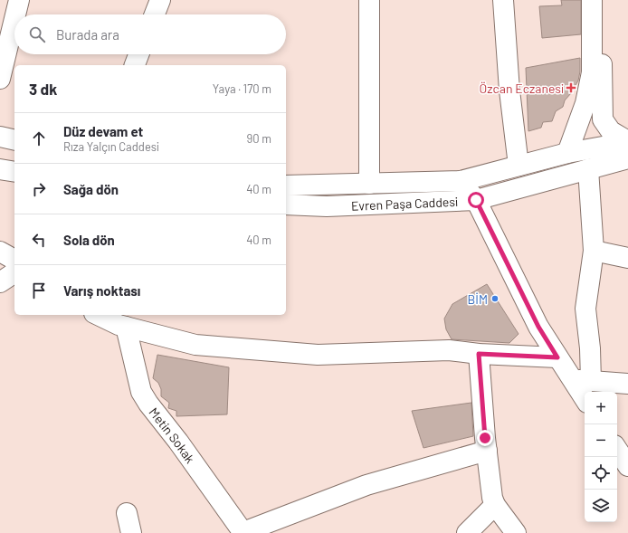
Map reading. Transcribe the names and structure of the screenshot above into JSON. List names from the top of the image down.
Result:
{
  "streets": {
    "main road": ["Evren Paşa Caddesi", "Metin Sokak"]
  },
  "places": {
    "health": ["Özcan Eczanesi"],
    "other": ["BİM"]
  },
  "page": {
    "search": "Burada ara",
    "heading": ["3 dk", "Yaya · 170 m"],
    "list": [
      ["Düz devam et", "Rıza Yalçın Caddesi", "90 m"],
      ["Sağa dön", "40 m"],
      ["Sola dön", "40 m"],
      "Varış noktası"
    ],
    "map_buttons": ["+", "−"]
  }
}
